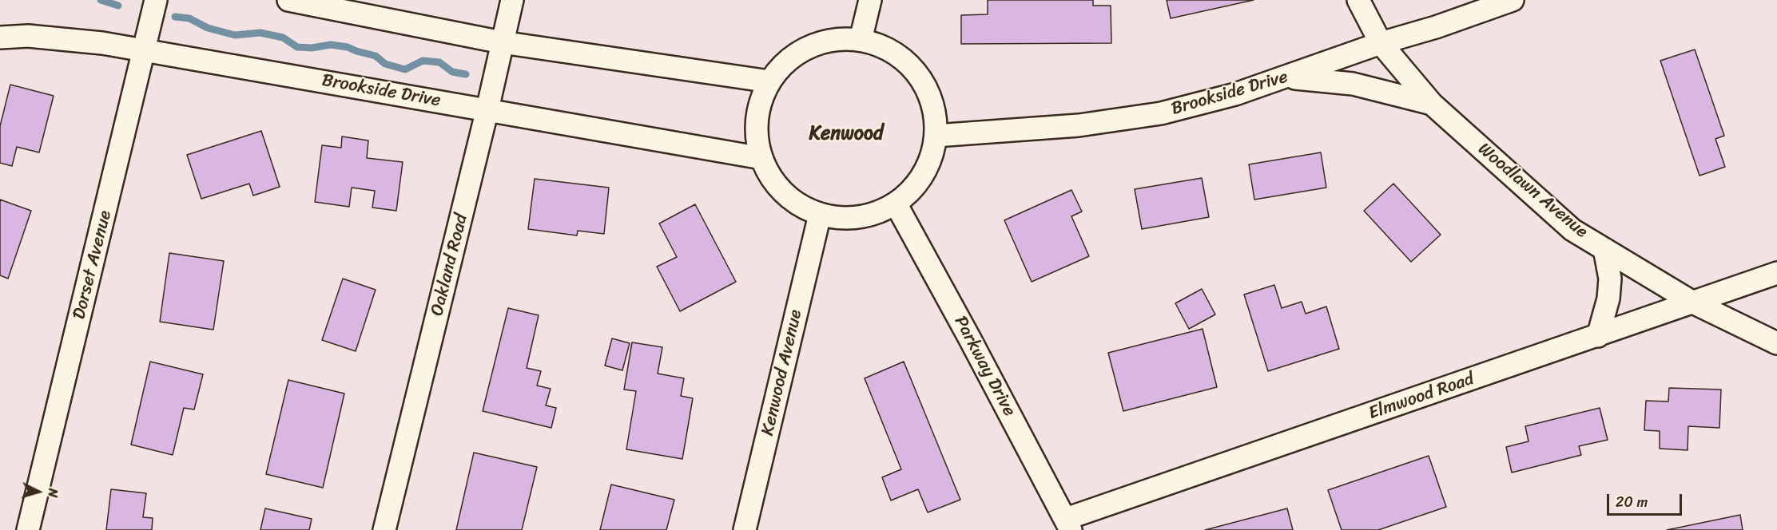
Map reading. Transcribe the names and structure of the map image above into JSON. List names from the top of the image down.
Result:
{
  "streets": {
    "street": [
      "Brookside Drive",
      "Woodlawn Avenue",
      "Dorset Avenue",
      "Oakland Road",
      "Parkway Drive",
      "Kenwood Avenue",
      "Elmwood Road"
    ]
  },
  "crossings": [
    ["Brookside Drive", "Woodlawn Avenue"],
    ["Brookside Drive", "Dorset Avenue"],
    ["Brookside Drive", "Oakland Road"],
    ["Woodlawn Avenue", "Elmwood Road"],
    ["Parkway Drive", "Elmwood Road"]
  ],
  "districts": ["Kenwood"],
  "scale_bar": "20 m",
  "north": "right"
}
